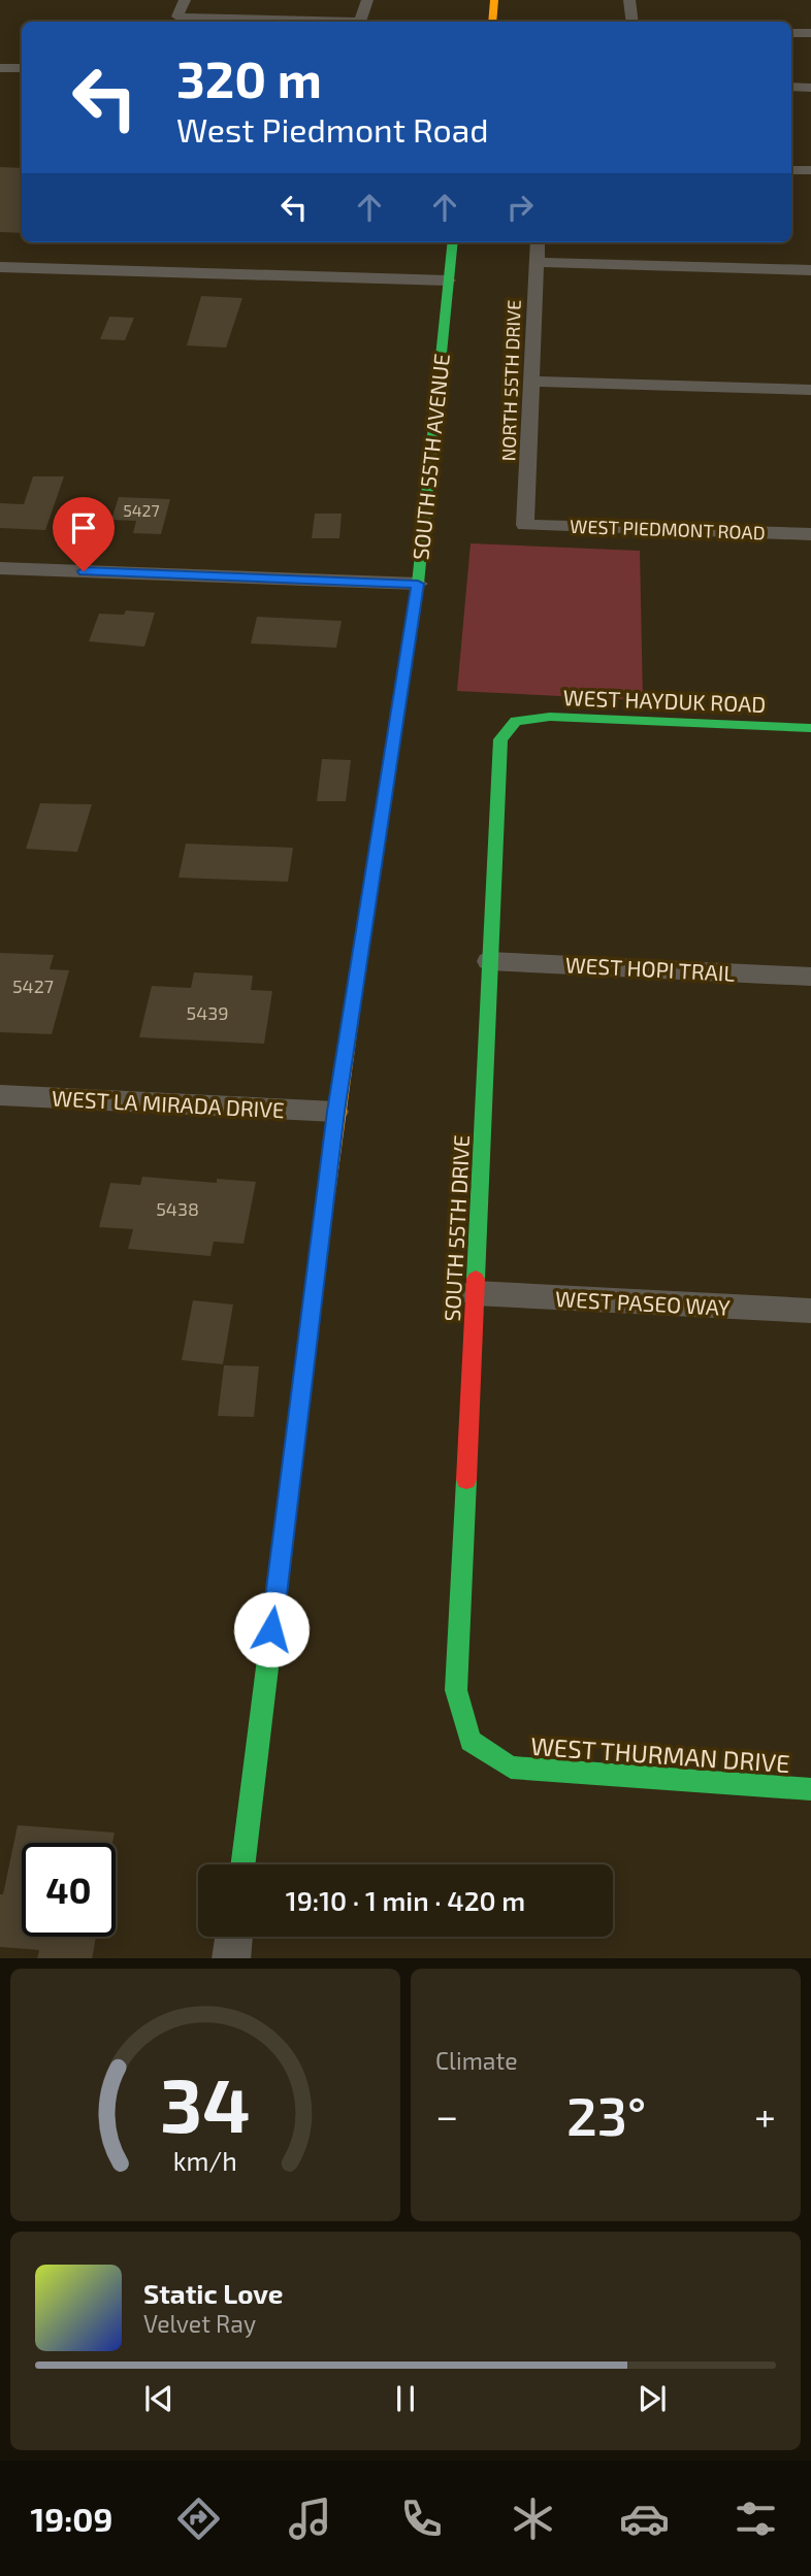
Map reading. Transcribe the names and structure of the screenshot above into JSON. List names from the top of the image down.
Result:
{
  "streets": {
    "street": [
      "NORTH 55TH DRIVE",
      "SOUTH 55TH AVENUE",
      "WEST PIEDMONT ROAD",
      "WEST HAYDUK ROAD",
      "WEST HOPI TRAIL",
      "WEST LA MIRADA DRIVE",
      "SOUTH 55TH DRIVE",
      "WEST PASEO WAY",
      "WEST THURMAN DRIVE"
    ]
  },
  "crossings": [
    ["NORTH 55TH DRIVE", "WEST PIEDMONT ROAD"],
    ["SOUTH 55TH AVENUE", "WEST LA MIRADA DRIVE"],
    ["WEST HAYDUK ROAD", "SOUTH 55TH DRIVE"],
    ["WEST HOPI TRAIL", "SOUTH 55TH DRIVE"],
    ["SOUTH 55TH DRIVE", "WEST PASEO WAY"],
    ["SOUTH 55TH DRIVE", "WEST THURMAN DRIVE"]
  ],
  "house_numbers": [
    "5427",
    "5427",
    "5439",
    "5438"
  ],
  "page": {
    "turn": ["320 m", "West Piedmont Road"],
    "limit": "40",
    "trip": "19:10 · 1 min · 420 m",
    "tile": "Climate",
    "heat": ["−", "23°", "+"],
    "song": ["Static Love", "Velvet Ray"],
    "tabs": "19:09",
    "gauge": ["34", "km/h"]
  }
}
